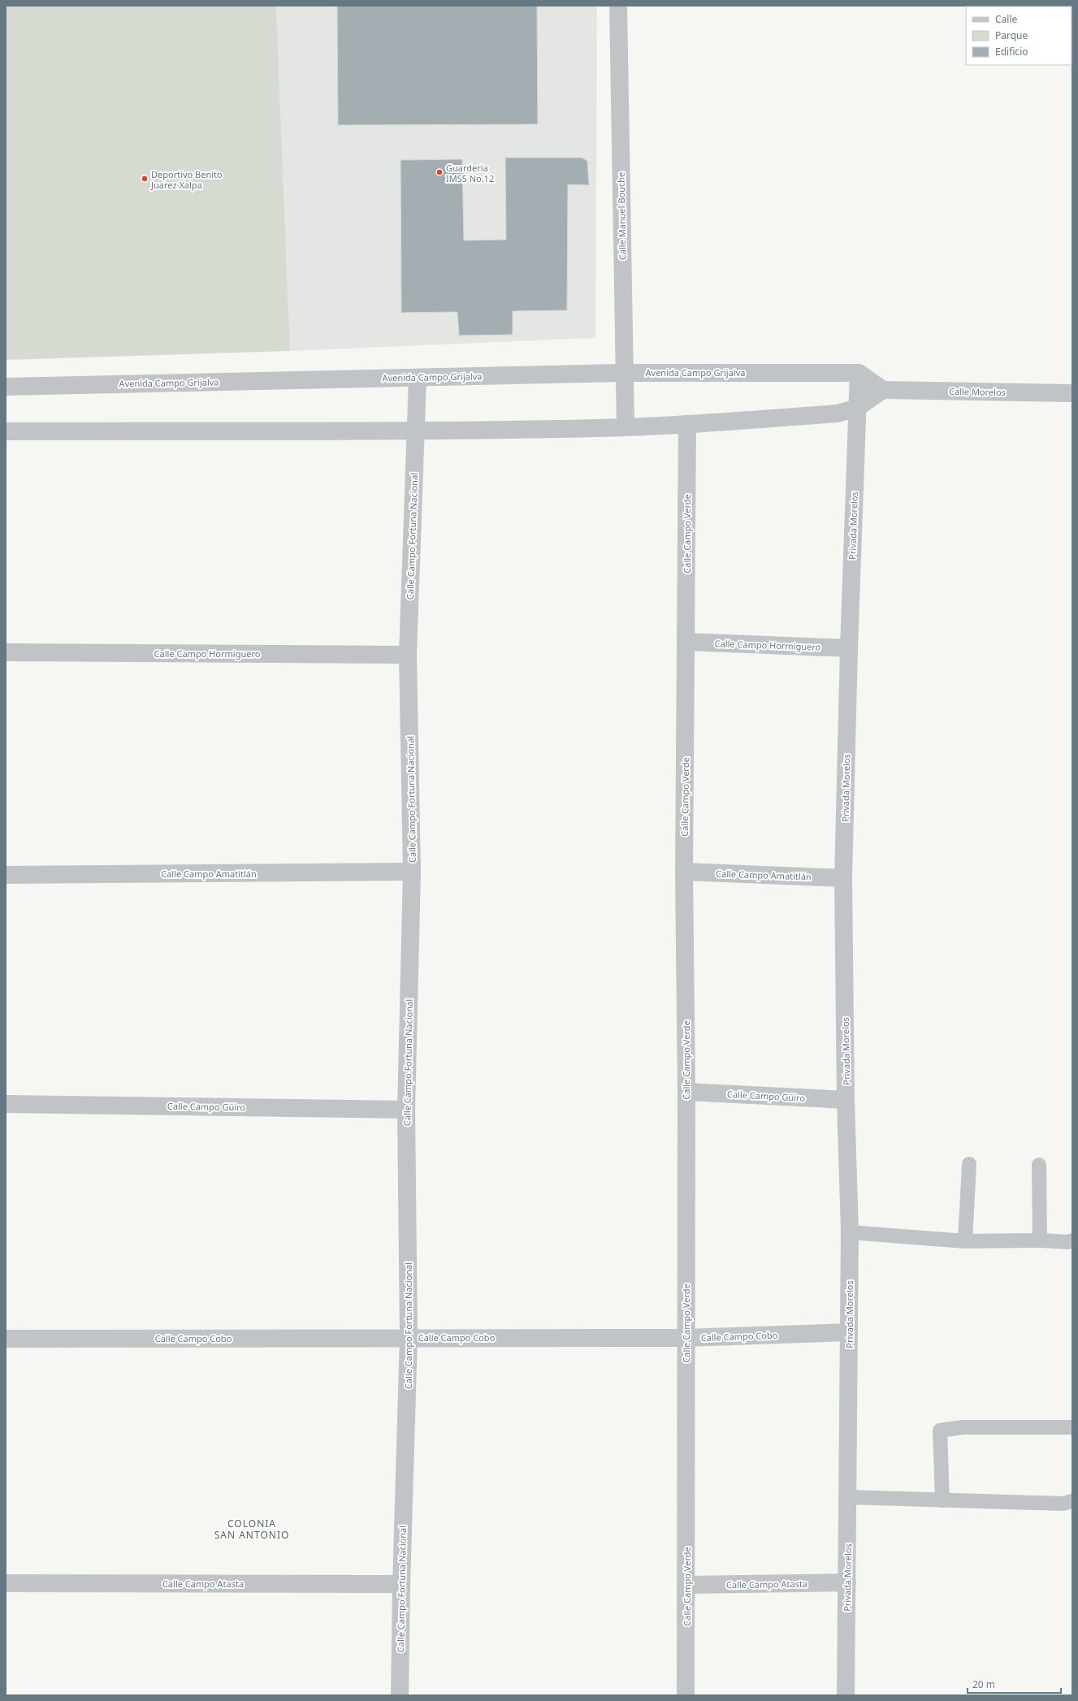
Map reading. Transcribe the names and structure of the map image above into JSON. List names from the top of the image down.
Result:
{
  "streets": {
    "street": [
      "Calle Manuel Bouche",
      "Avenida Campo Grijalva",
      "Calle Morelos",
      "Privada Morelos",
      "Calle Campo Verde",
      "Calle Campo Fortuna Nacional",
      "Calle Campo Hormiguero",
      "Calle Campo Amatitlán",
      "Calle Campo Güiro",
      "Calle Campo Cobo",
      "Calle Campo Atasta"
    ]
  },
  "crossings": [
    ["Calle Manuel Bouche", "Avenida Campo Grijalva"],
    ["Avenida Campo Grijalva", "Privada Morelos"],
    ["Avenida Campo Grijalva", "Calle Campo Fortuna Nacional"],
    ["Privada Morelos", "Calle Campo Hormiguero"],
    ["Privada Morelos", "Calle Campo Amatitlán"],
    ["Privada Morelos", "Calle Campo Güiro"],
    ["Privada Morelos", "Calle Campo Cobo"],
    ["Privada Morelos", "Calle Campo Atasta"],
    ["Calle Campo Verde", "Calle Campo Hormiguero"],
    ["Calle Campo Verde", "Calle Campo Amatitlán"],
    ["Calle Campo Verde", "Calle Campo Güiro"],
    ["Calle Campo Verde", "Calle Campo Cobo"],
    ["Calle Campo Verde", "Calle Campo Atasta"],
    ["Calle Campo Fortuna Nacional", "Calle Campo Hormiguero"],
    ["Calle Campo Fortuna Nacional", "Calle Campo Amatitlán"],
    ["Calle Campo Fortuna Nacional", "Calle Campo Güiro"],
    ["Calle Campo Fortuna Nacional", "Calle Campo Cobo"],
    ["Calle Campo Fortuna Nacional", "Calle Campo Atasta"]
  ],
  "districts": ["COLONIA SAN ANTONIO"],
  "places": ["Guarderia IMSS No.12", "Deportivo Benito Juarez Xalpa"],
  "legend": ["Calle", "Parque", "Edificio"],
  "scale_bar": "20 m"
}
